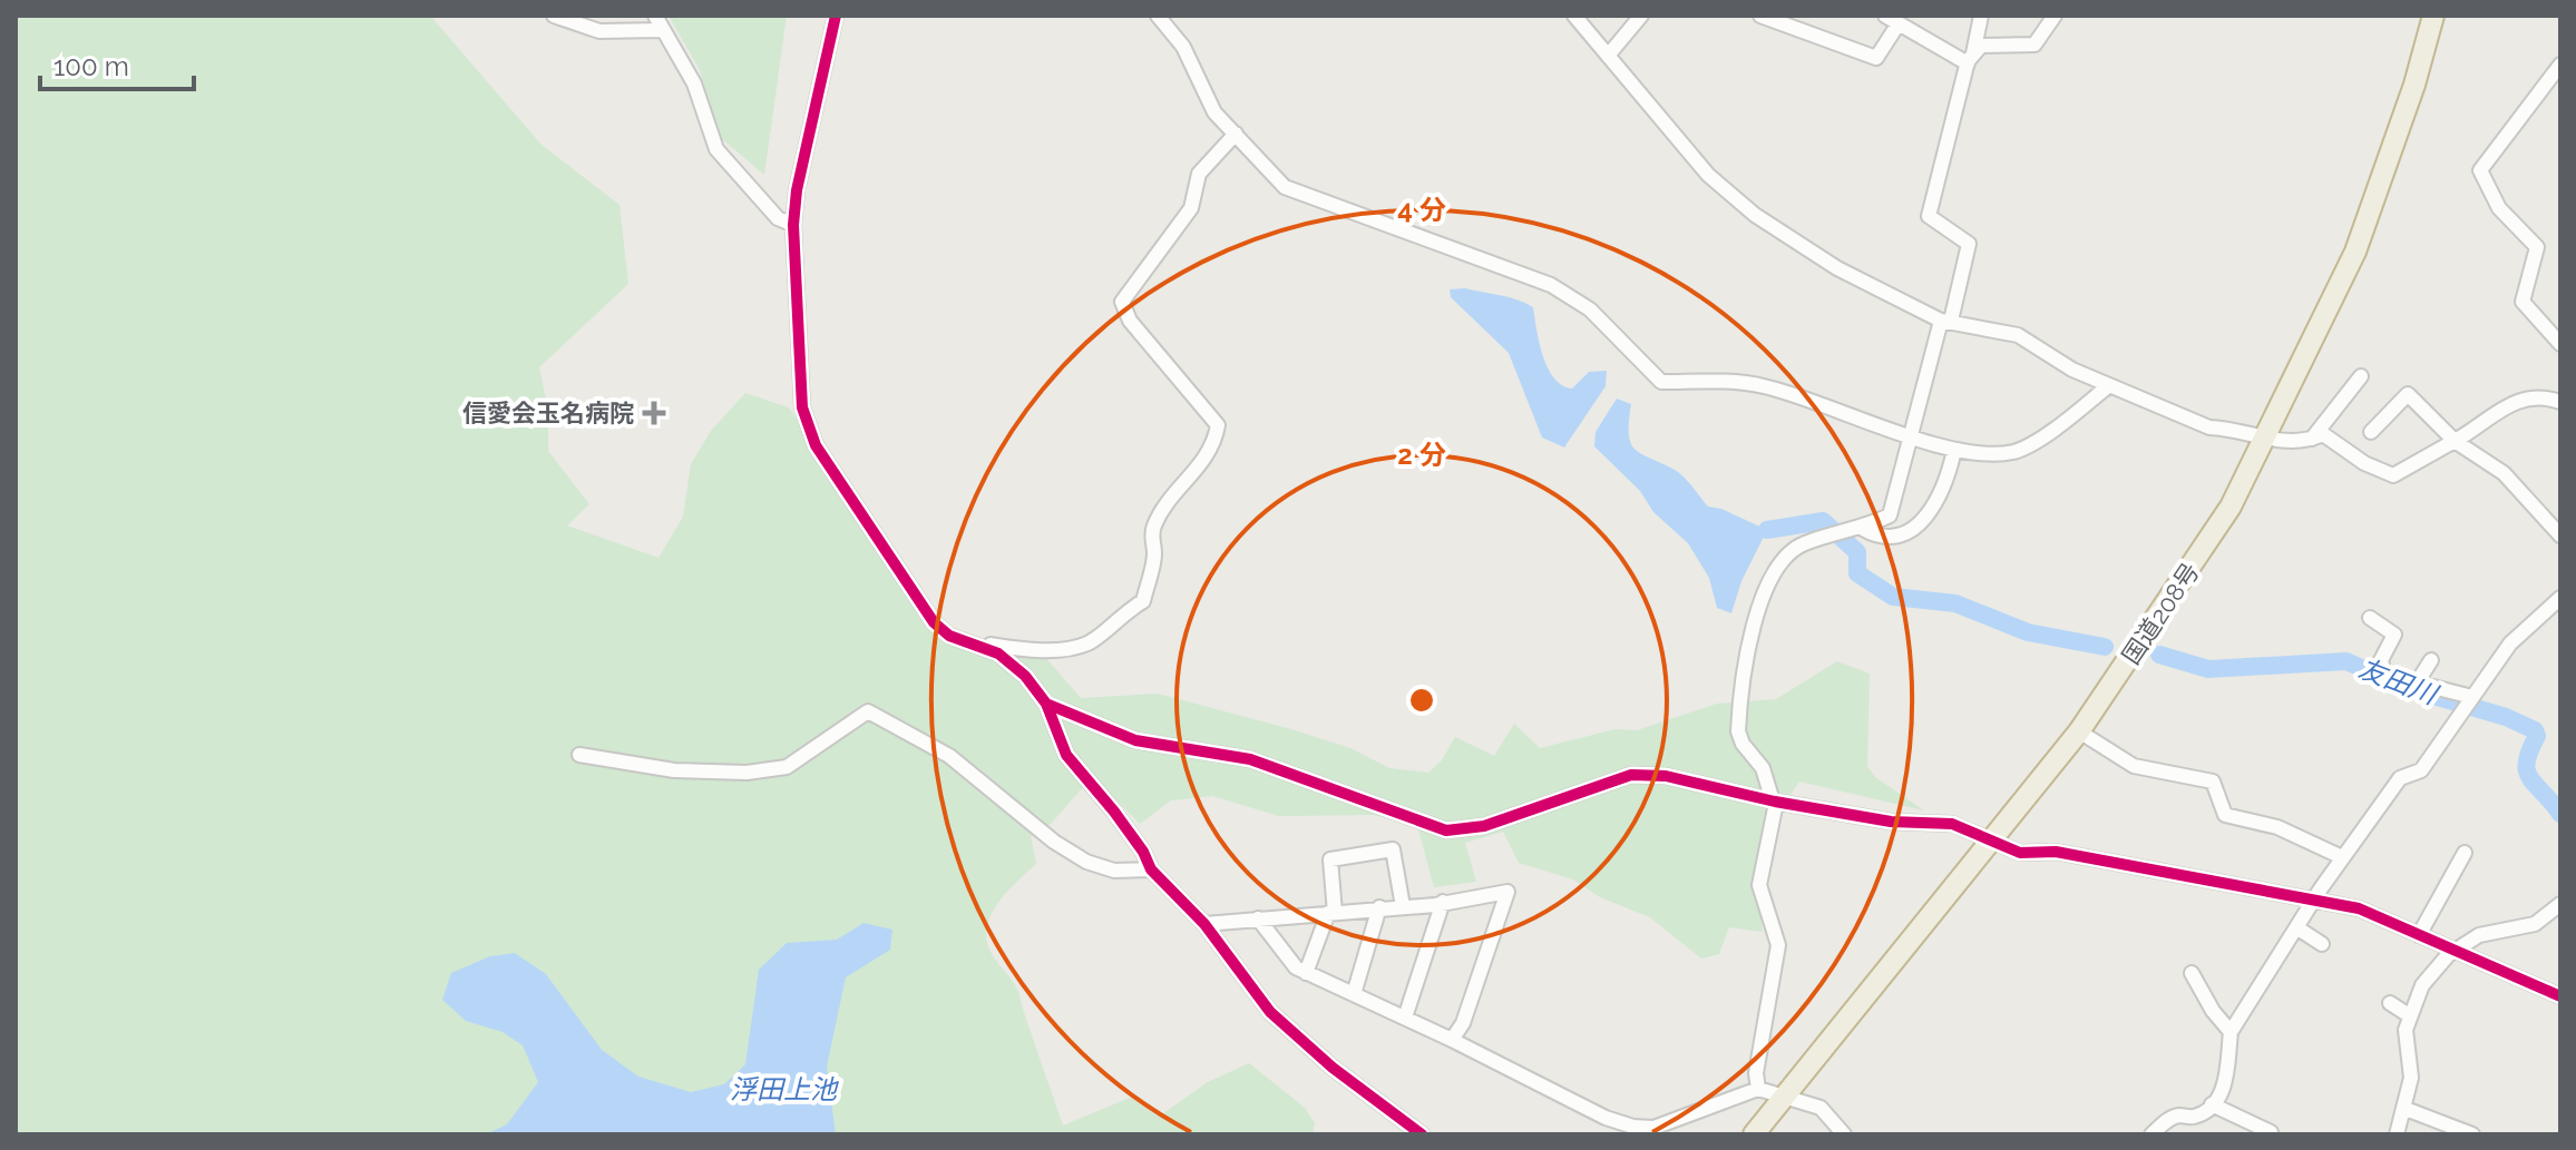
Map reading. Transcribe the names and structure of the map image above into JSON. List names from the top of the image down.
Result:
{
  "streets": {
    "highway": ["国道208号"]
  },
  "water": ["友田川", "浮田上池"],
  "places": {
    "health": ["信愛会玉名病院"]
  },
  "scale_bar": "100 m",
  "rings": ["4 分", "2 分"]
}
